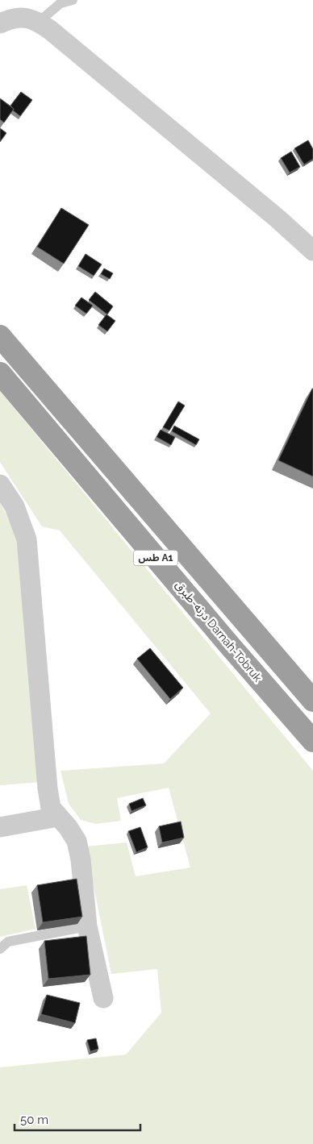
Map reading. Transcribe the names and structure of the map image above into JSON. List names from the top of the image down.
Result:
{
  "streets": {
    "highway": ["طس A1", "درنه-طبرق Darnah-Tobruk"]
  },
  "scale_bar": "50 m"
}
